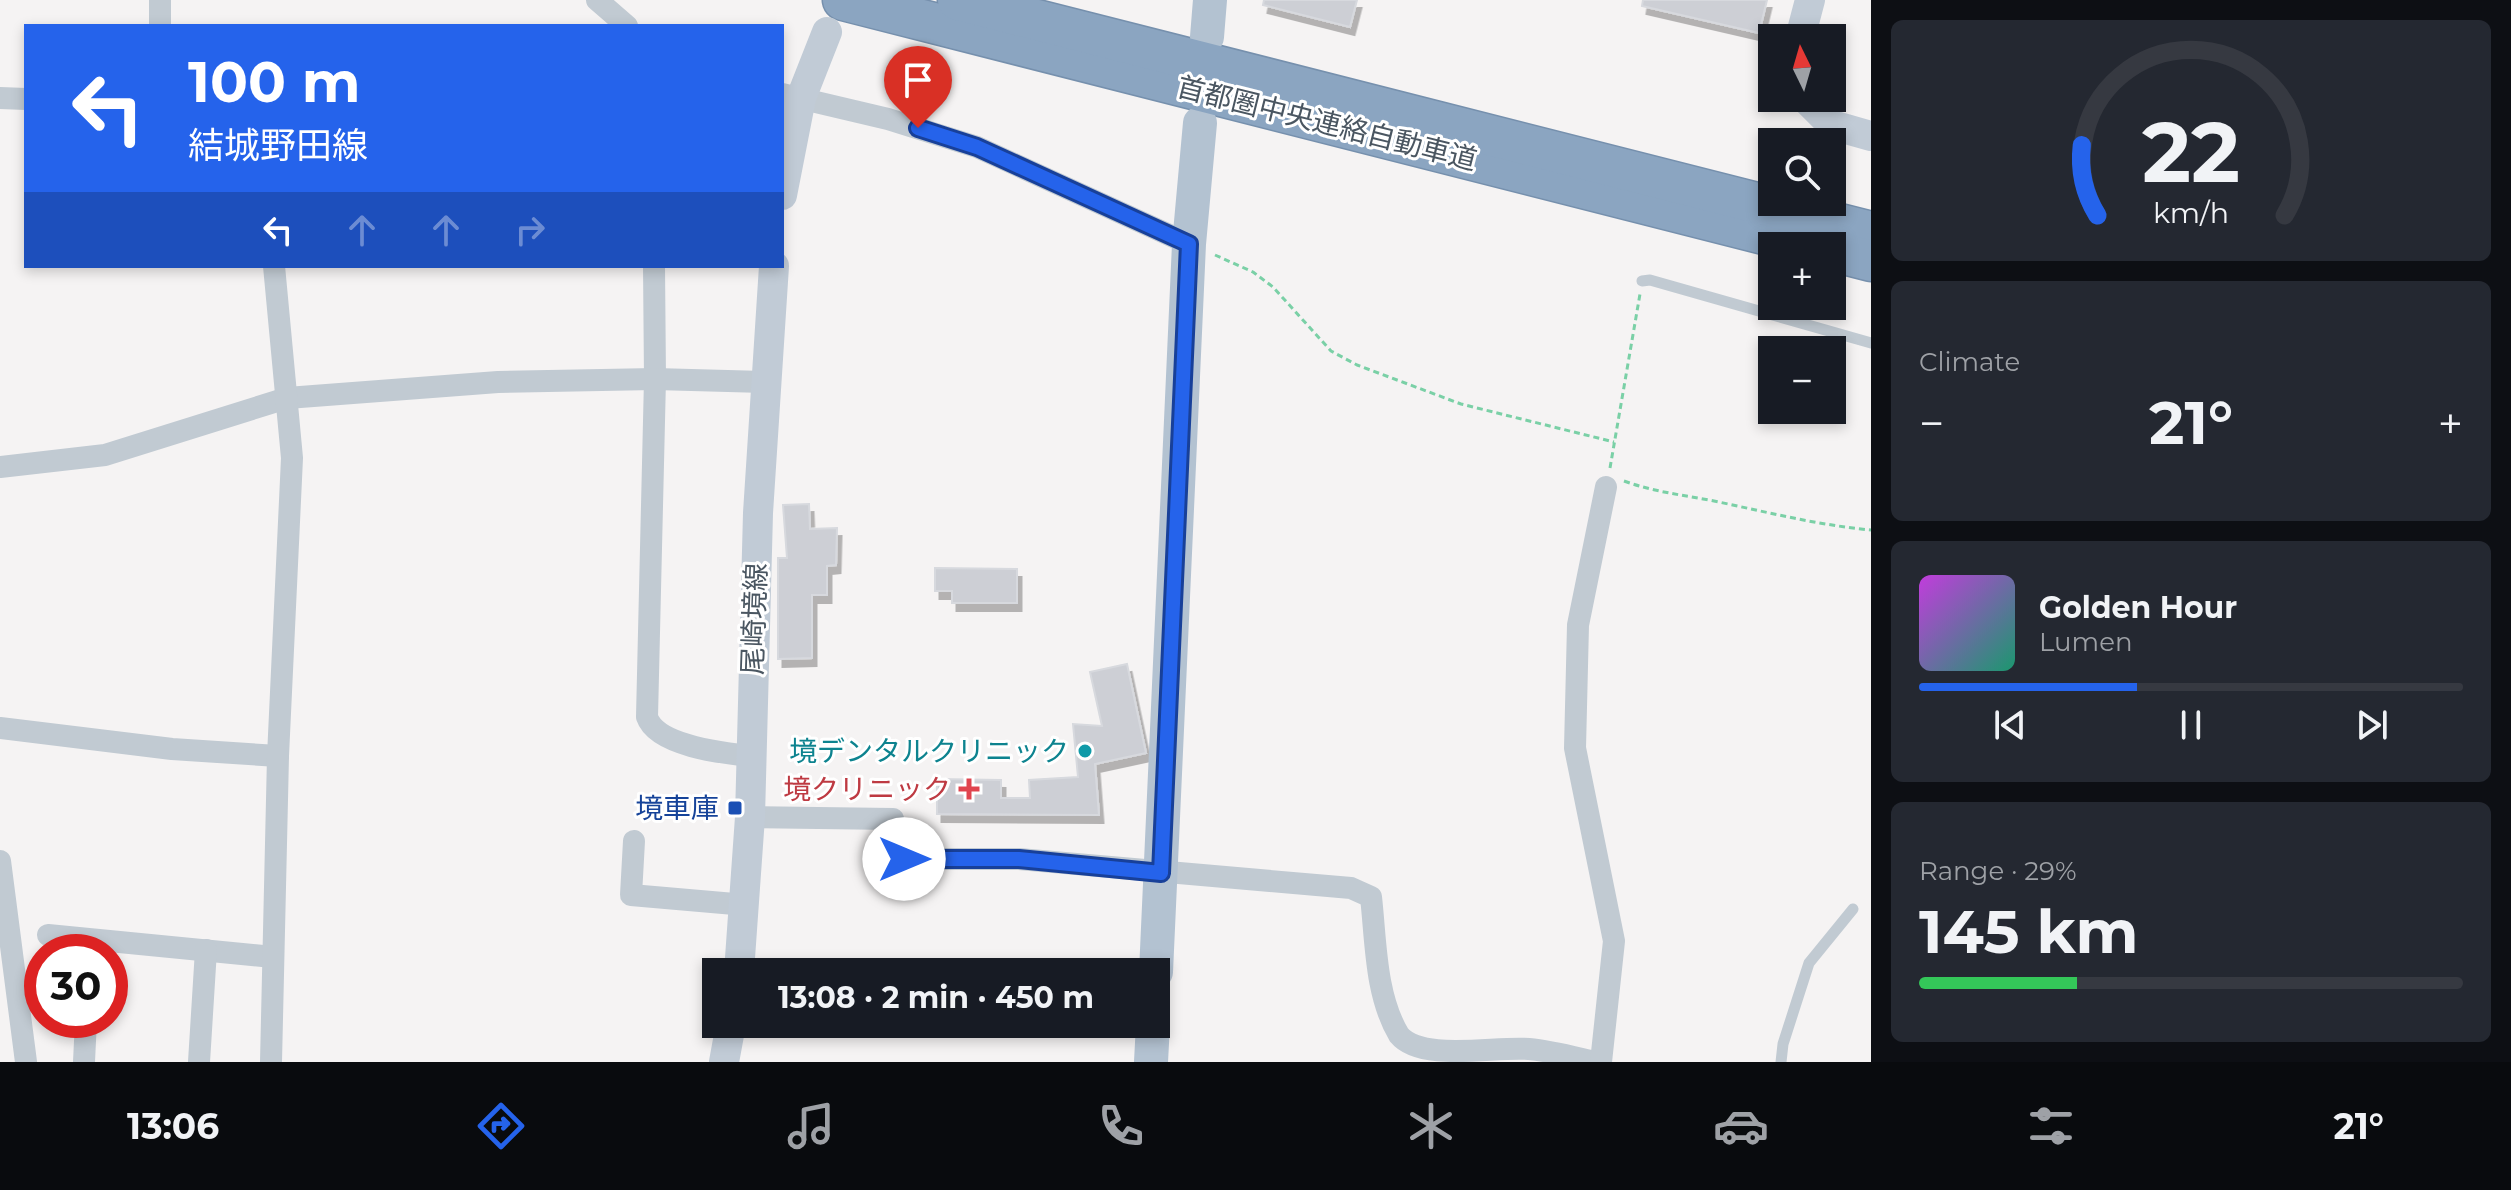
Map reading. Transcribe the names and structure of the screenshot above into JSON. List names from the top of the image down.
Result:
{
  "streets": {
    "highway": ["首都圏中央連絡自動車道"],
    "main road": ["尾崎境線"]
  },
  "places": {
    "other": ["境デンタルクリニック"],
    "health": ["境クリニック"],
    "transit": ["境車庫"]
  },
  "north": "top",
  "page": {
    "map_buttons": ["+", "−"],
    "turn": ["100 m", "結城野田線"],
    "tile": [
      "Climate",
      ["Range · 29%", "145 km"]
    ],
    "heat": ["−", "21°", "+"],
    "song": ["Golden Hour", "Lumen"],
    "limit": "30",
    "trip": "13:08 · 2 min · 450 m",
    "tabs": ["13:06", "21°"],
    "gauge": ["22", "km/h"]
  }
}
